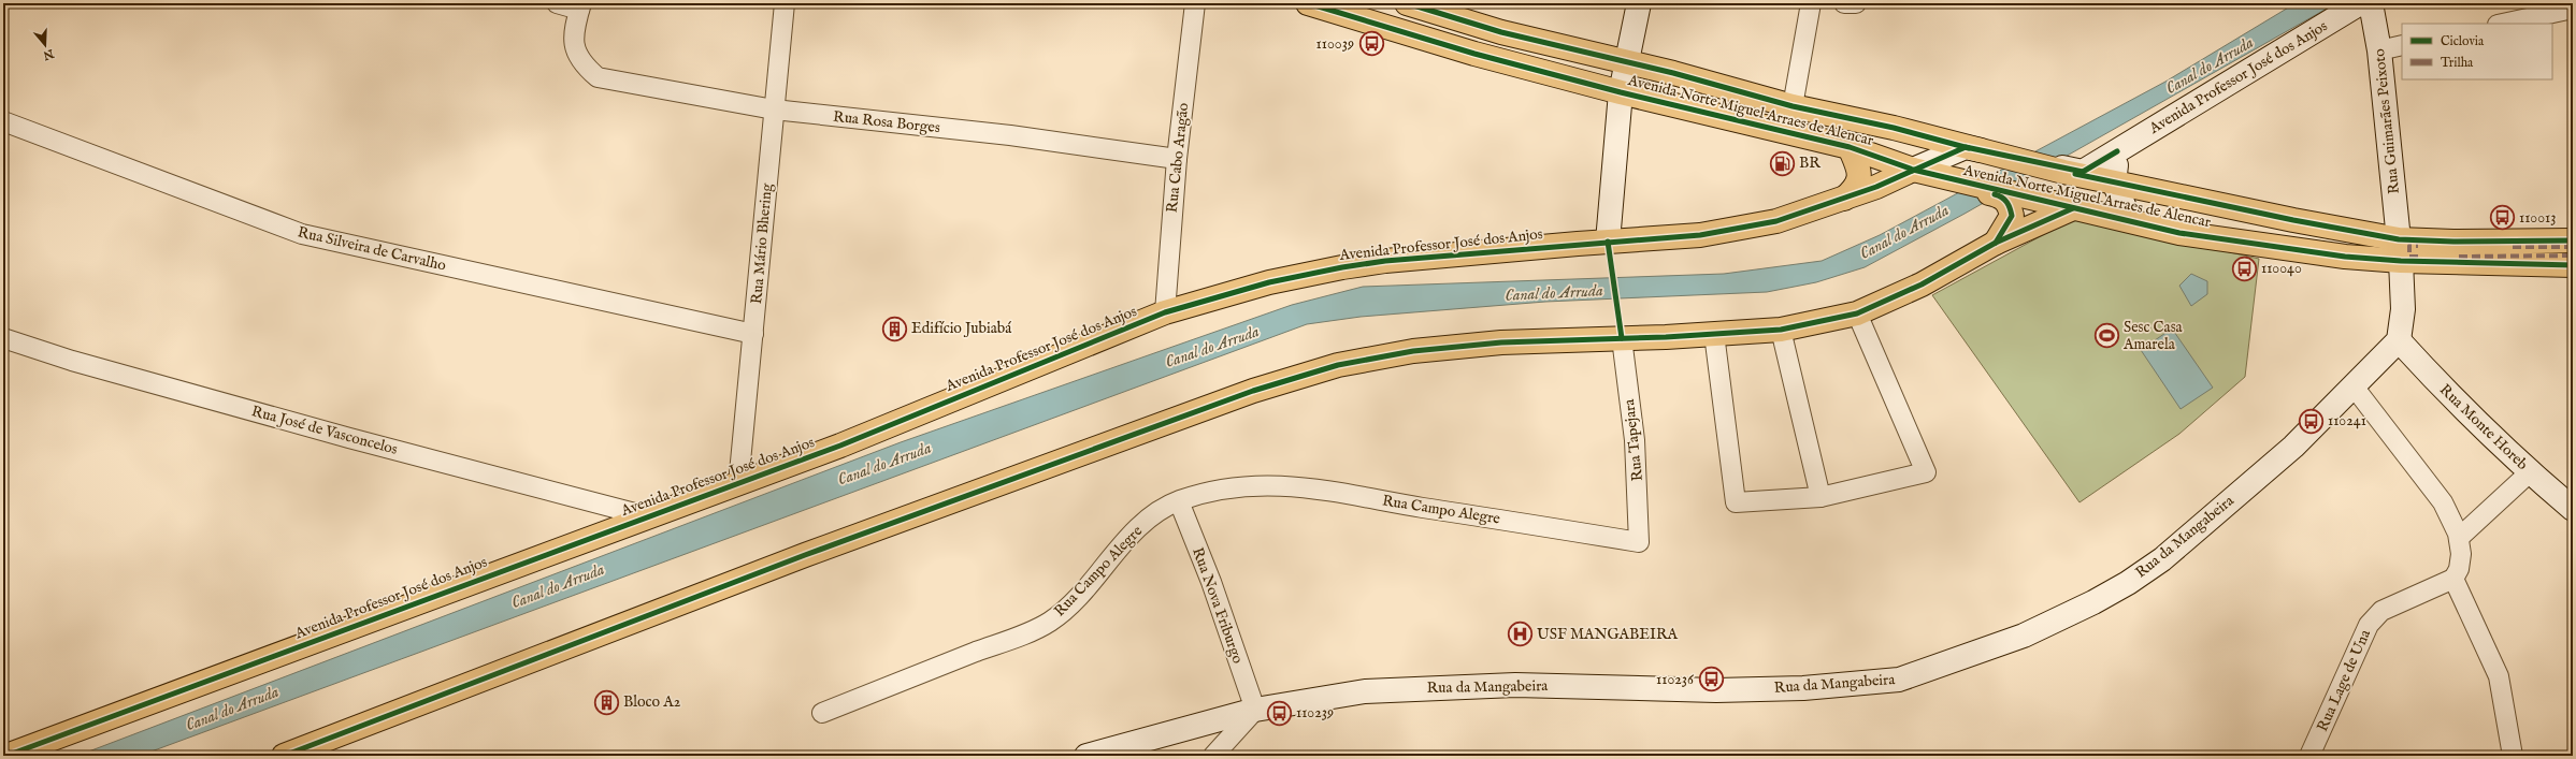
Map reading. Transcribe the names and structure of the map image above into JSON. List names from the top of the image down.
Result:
{
  "streets": {
    "main road": ["Avenida Professor José dos Anjos", "Avenida Norte Miguel Arraes de Alencar"],
    "street": [
      "Rua Guimarães Peixoto",
      "Rua Rosa Borges",
      "Rua Cabo Aragão",
      "Rua Mário Bhering",
      "Rua Silveira de Carvalho",
      "Rua Monte Horeb",
      "Rua José de Vasconcelos",
      "Rua Tapejara",
      "Rua Campo Alegre",
      "Rua da Mangabeira",
      "Rua Nova Friburgo",
      "Rua Lage de Una"
    ]
  },
  "crossings": [
    ["Avenida Professor José dos Anjos", "Avenida Norte Miguel Arraes de Alencar"],
    ["Avenida Professor José dos Anjos", "Rua Cabo Aragão"],
    ["Avenida Professor José dos Anjos", "Rua Mário Bhering"],
    ["Avenida Professor José dos Anjos", "Rua José de Vasconcelos"],
    ["Avenida Norte Miguel Arraes de Alencar", "Rua Guimarães Peixoto"],
    ["Rua Rosa Borges", "Rua Cabo Aragão"],
    ["Rua Rosa Borges", "Rua Mário Bhering"],
    ["Rua Mário Bhering", "Rua Silveira de Carvalho"],
    ["Rua Monte Horeb", "Rua da Mangabeira"],
    ["Rua Tapejara", "Rua Campo Alegre"],
    ["Rua Campo Alegre", "Rua Nova Friburgo"],
    ["Rua da Mangabeira", "Rua Nova Friburgo"]
  ],
  "water": ["Canal do Arruda"],
  "places": {
    "bus stop": [
      "110039",
      "110013",
      "110040",
      "110241",
      "110236",
      "110239"
    ],
    "fuel station": ["BR"],
    "building": ["Edifício Jubiabá", "Bloco A2"],
    "sports": ["Sesc Casa Amarela"],
    "hospital": ["USF MANGABEIRA"]
  },
  "legend": ["Ciclovia", "Trilha"],
  "north": "bottom"
}
